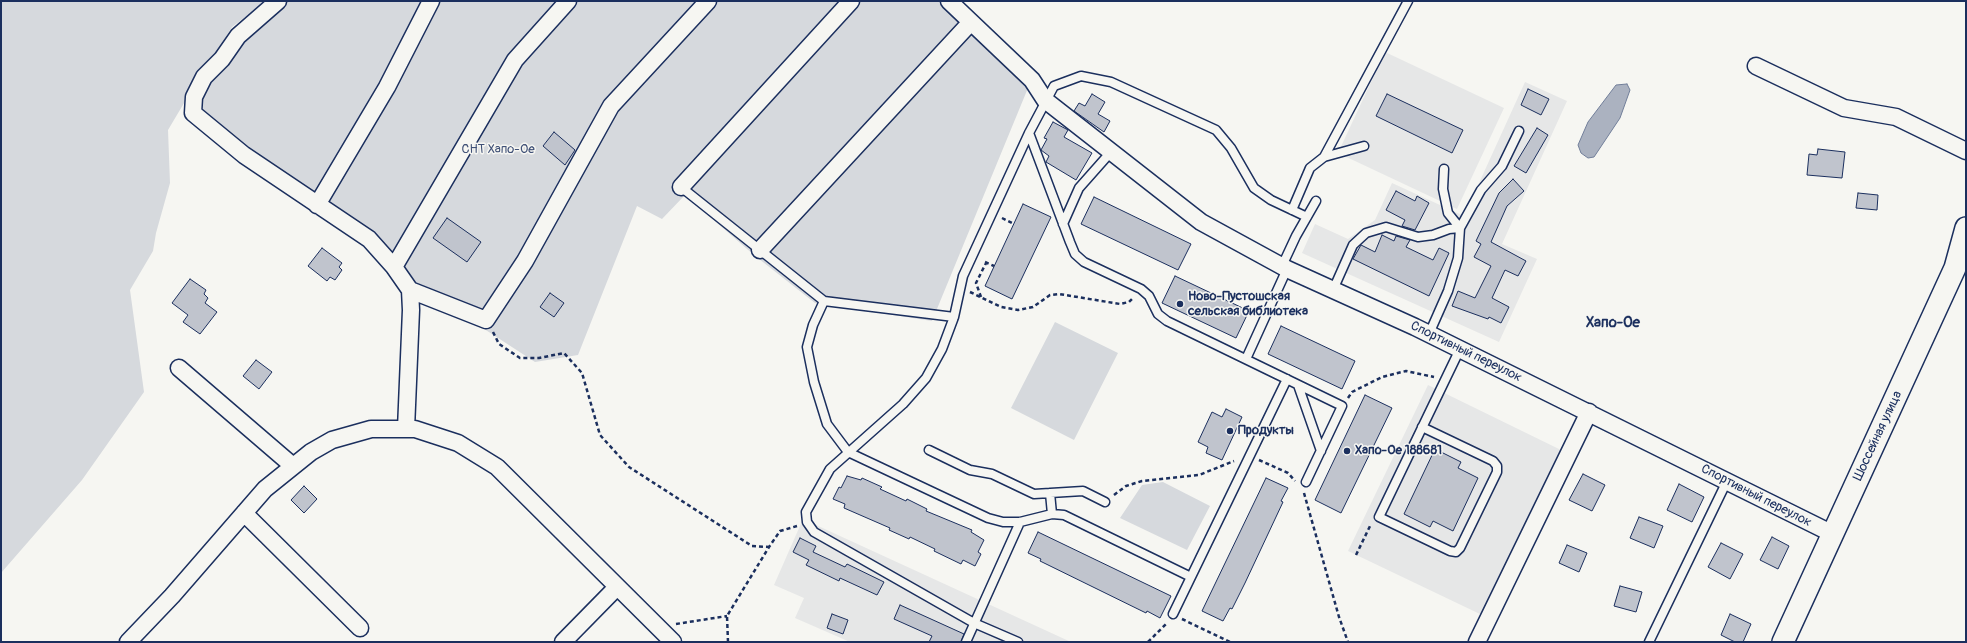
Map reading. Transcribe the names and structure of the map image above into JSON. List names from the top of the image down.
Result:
{
  "streets": {
    "street": ["Спортивный переулок", "Шоссейная улица"]
  },
  "crossings": [
    ["Спортивный переулок", "Шоссейная улица"]
  ],
  "districts": ["Хапо-Ое"],
  "parks": ["СНТ Хапо-Ое"],
  "places": ["Ново-Пустошская сельская библиотека", "Продукты", "Хапо-Ое 188681"]
}
